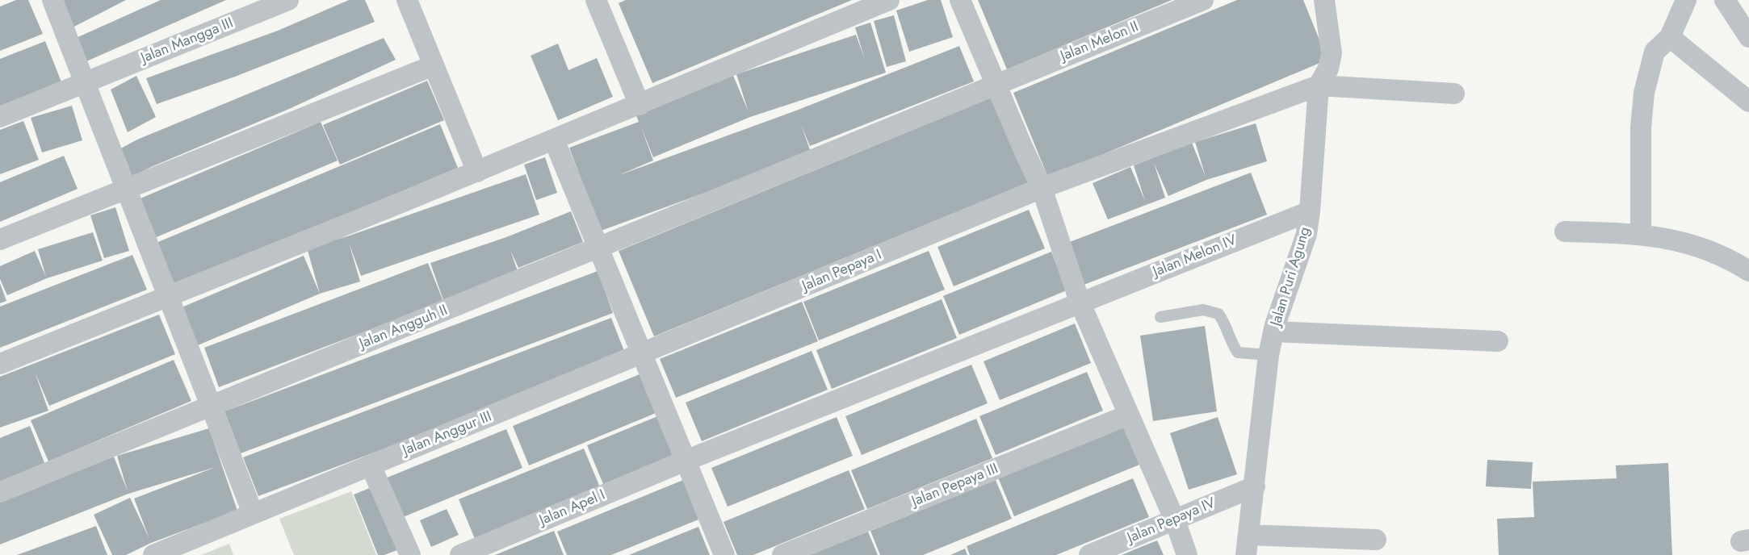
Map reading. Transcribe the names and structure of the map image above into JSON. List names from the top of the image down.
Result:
{
  "streets": {
    "street": [
      "Jalan Mangga III",
      "Jalan Melon II",
      "Jalan Melon IV",
      "Jalan Pepaya I",
      "Jalan Puri Agung",
      "Jalan Angguh II",
      "Jalan Anggur III",
      "Jalan Pepaya III",
      "Jalan Apel I",
      "Jalan Pepaya IV"
    ]
  },
  "crossings": [
    ["Jalan Melon II", "Jalan Angguh II"],
    ["Jalan Melon IV", "Jalan Puri Agung"],
    ["Jalan Melon IV", "Jalan Apel I"],
    ["Jalan Pepaya I", "Jalan Puri Agung"],
    ["Jalan Pepaya I", "Jalan Anggur III"],
    ["Jalan Puri Agung", "Jalan Pepaya IV"]
  ]
}
